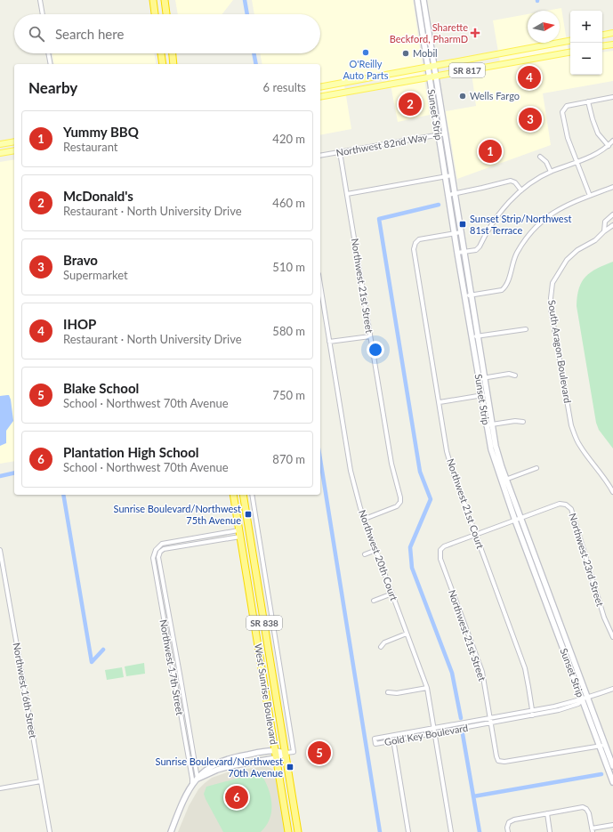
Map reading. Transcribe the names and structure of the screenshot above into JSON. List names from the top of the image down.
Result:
{
  "streets": {
    "highway": ["SR 838", "West Sunrise Boulevard"],
    "main road": ["SR 817"],
    "street": [
      "Sunset Strip",
      "Northwest 82nd Way",
      "Northwest 21st Street",
      "South Aragon Boulevard",
      "Northwest 21st Court",
      "Northwest 20th Court",
      "Northwest 23rd Street",
      "Northwest 17th Street",
      "Northwest 16th Street",
      "Gold Key Boulevard"
    ]
  },
  "crossings": [
    ["SR 817", "Sunset Strip"],
    ["Sunset Strip", "Northwest 82nd Way"],
    ["Sunset Strip", "Northwest 21st Street"],
    ["Sunset Strip", "Northwest 21st Court"],
    ["Sunset Strip", "Northwest 23rd Street"],
    ["Sunset Strip", "Gold Key Boulevard"],
    ["Northwest 82nd Way", "Northwest 21st Street"],
    ["Northwest 21st Street", "Northwest 21st Court"],
    ["Northwest 21st Street", "Northwest 20th Court"],
    ["Northwest 21st Street", "Gold Key Boulevard"],
    ["Northwest 21st Court", "Gold Key Boulevard"],
    ["Northwest 20th Court", "Gold Key Boulevard"],
    ["Northwest 17th Street", "West Sunrise Boulevard"]
  ],
  "places": {
    "health": ["Sharette Beckford, PharmD"],
    "other": ["O'Reilly Auto Parts", "Mobil", "Wells Fargo"],
    "transit": ["Sunset Strip/Northwest 81st Terrace", "Sunrise Boulevard/Northwest 75th Avenue", "Sunrise Boulevard/Northwest 70th Avenue"]
  },
  "north": "right",
  "page": {
    "map_buttons": ["+", "−"],
    "search": "Search here",
    "pins": [
      "4",
      "2",
      "3",
      "1",
      "5",
      "6"
    ],
    "heading": ["Nearby", "6 results"],
    "list": [
      {
        "mark": "1",
        "name": "Yummy BBQ",
        "note": "Restaurant",
        "value": "420 m"
      },
      {
        "mark": "2",
        "name": "McDonald's",
        "note": "Restaurant · North University Drive",
        "value": "460 m"
      },
      {
        "mark": "3",
        "name": "Bravo",
        "note": "Supermarket",
        "value": "510 m"
      },
      {
        "mark": "4",
        "name": "IHOP",
        "note": "Restaurant · North University Drive",
        "value": "580 m"
      },
      {
        "mark": "5",
        "name": "Blake School",
        "note": "School · Northwest 70th Avenue",
        "value": "750 m"
      },
      {
        "mark": "6",
        "name": "Plantation High School",
        "note": "School · Northwest 70th Avenue",
        "value": "870 m"
      }
    ]
  }
}
